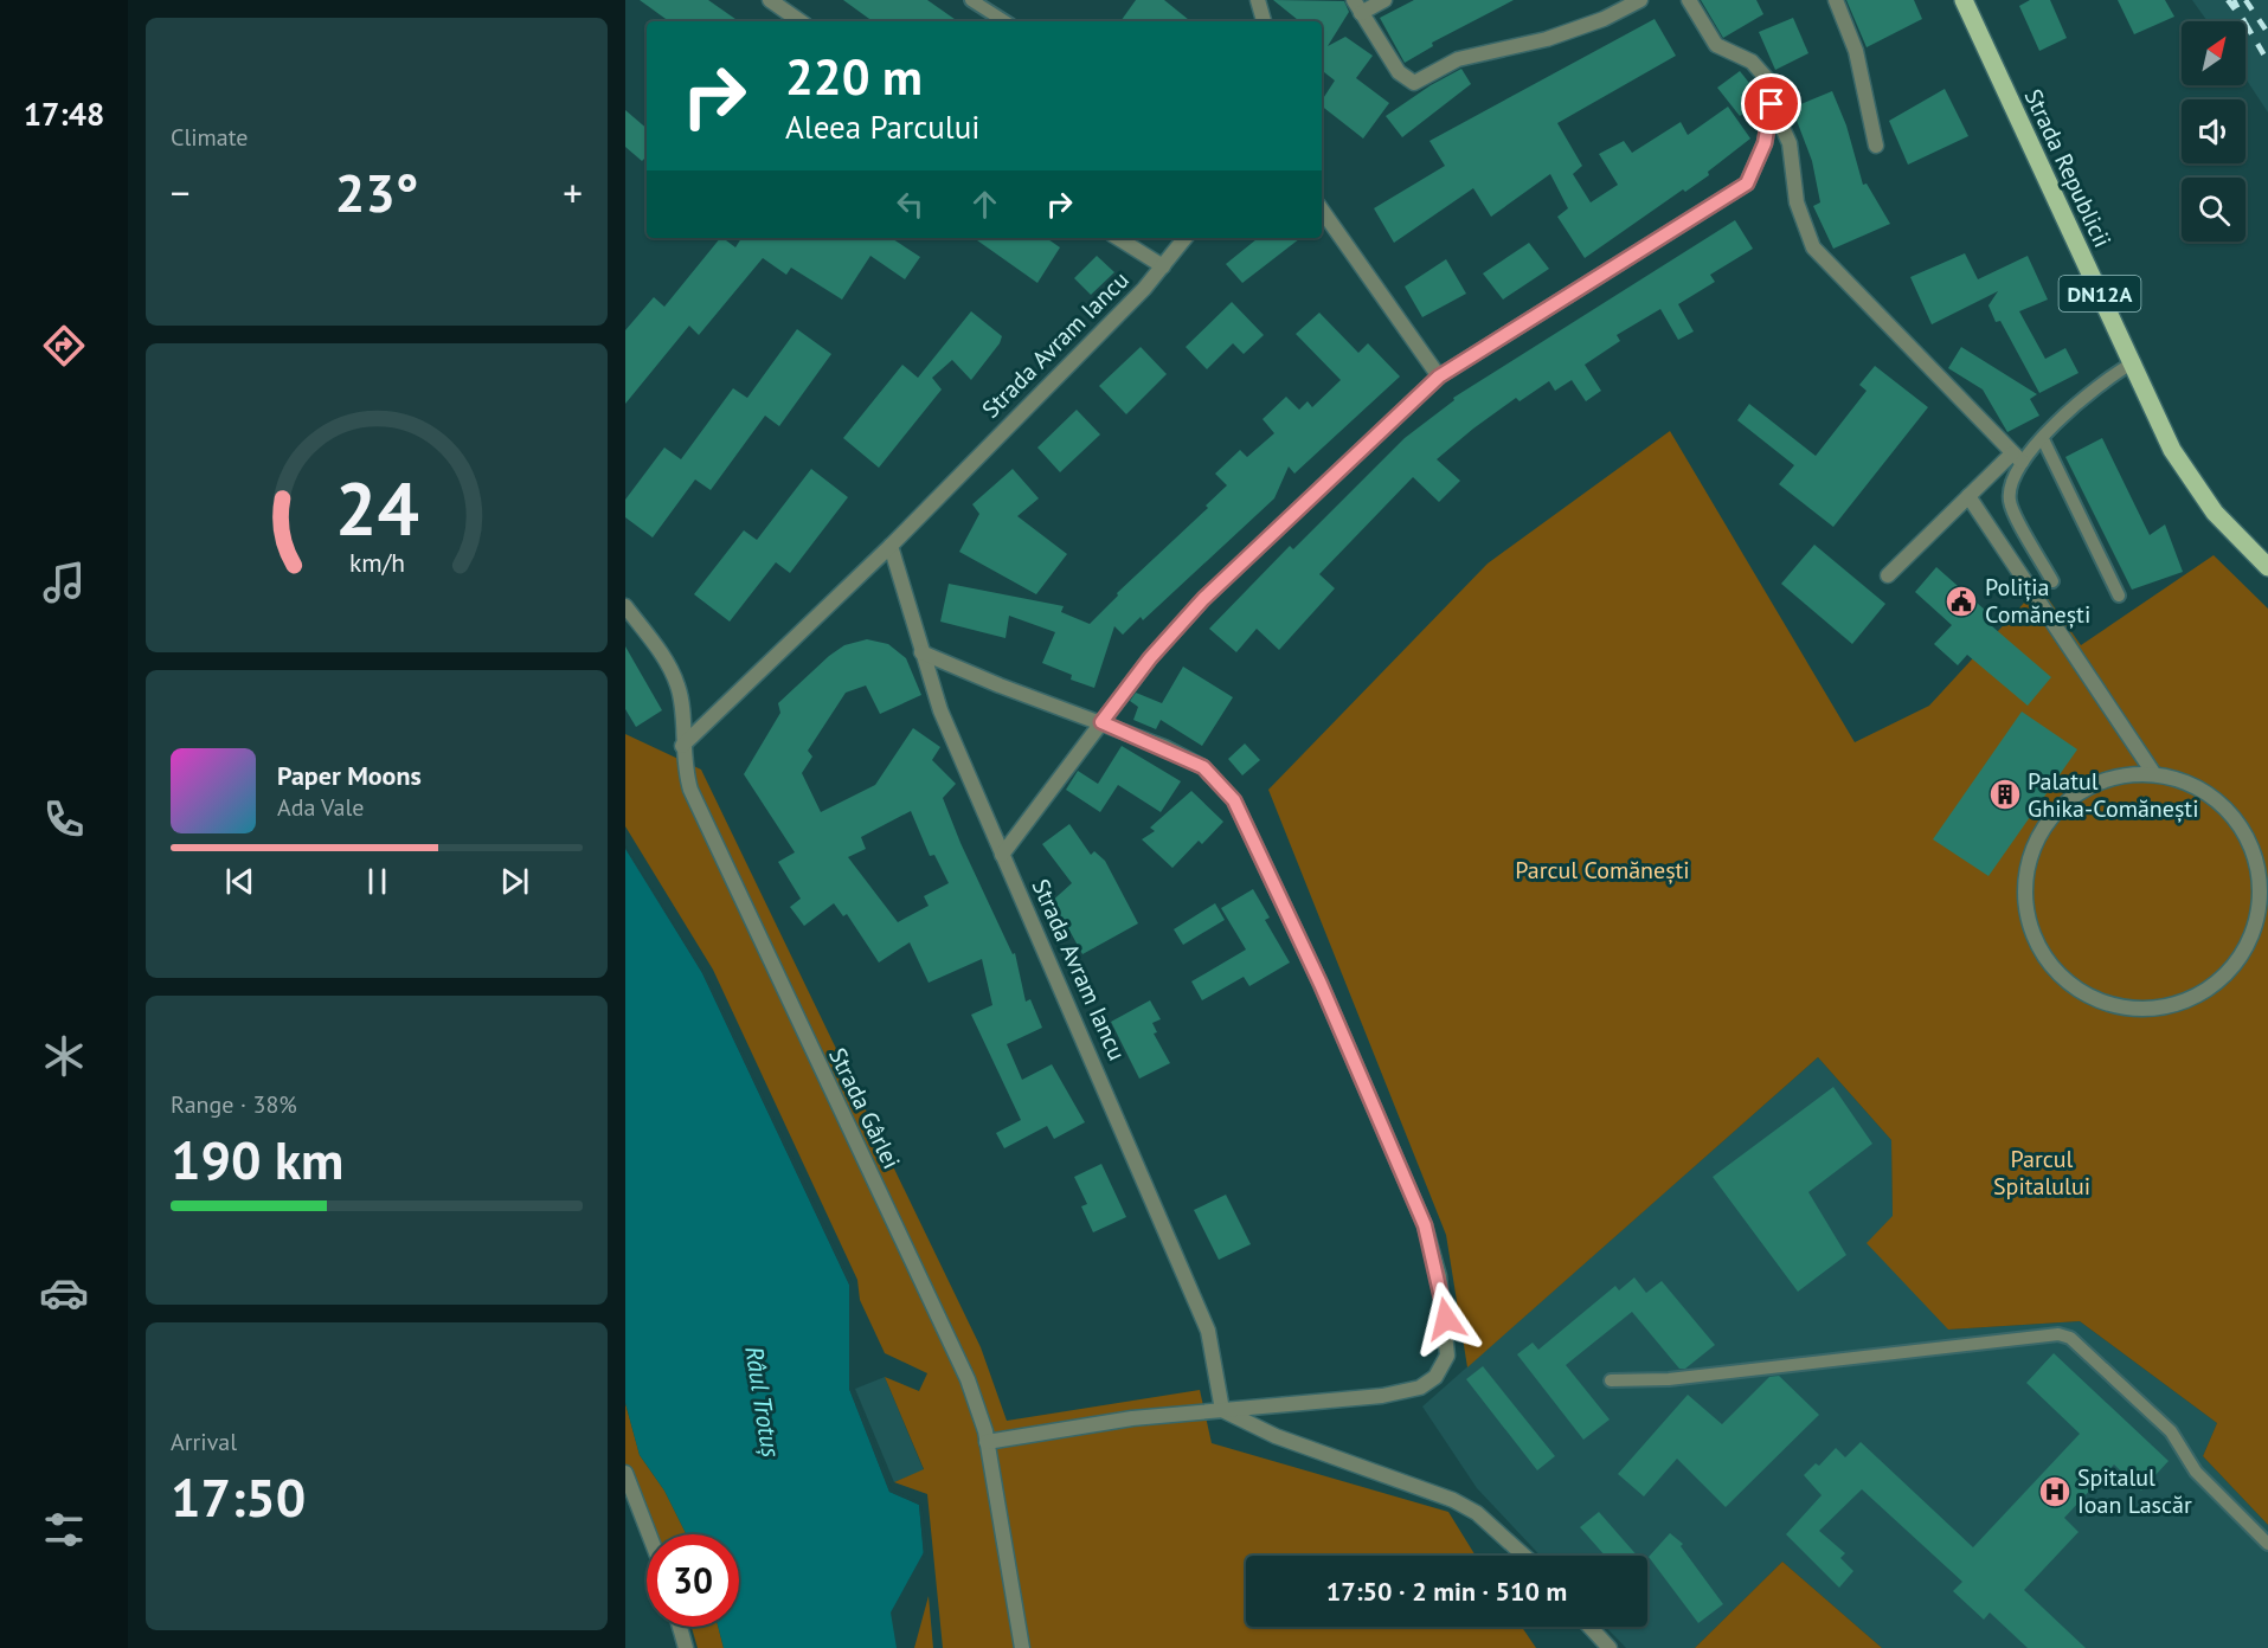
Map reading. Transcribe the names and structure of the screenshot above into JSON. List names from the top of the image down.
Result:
{
  "streets": {
    "main road": ["Strada Republicii", "DN12A"],
    "street": ["Strada Avram Iancu", "Strada Gârlei"]
  },
  "crossings": [
    ["Strada Avram Iancu", "Strada Gârlei"]
  ],
  "water": ["Râul Trotuș"],
  "parks": ["Parcul Comănești", "Parcul Spitalului"],
  "places": {
    "public building": ["Poliția Comănești"],
    "building": ["Palatul Ghika-Comănești"],
    "hospital": ["Spitalul Ioan Lascăr"]
  },
  "north": "top right",
  "page": {
    "tabs": "17:48",
    "tile": [
      "Climate",
      ["Range · 38%", "190 km"],
      ["Arrival", "17:50"]
    ],
    "turn": ["220 m", "Aleea Parcului"],
    "heat": ["−", "23°", "+"],
    "song": ["Paper Moons", "Ada Vale"],
    "limit": "30",
    "trip": "17:50 · 2 min · 510 m",
    "gauge": ["24", "km/h"]
  }
}
